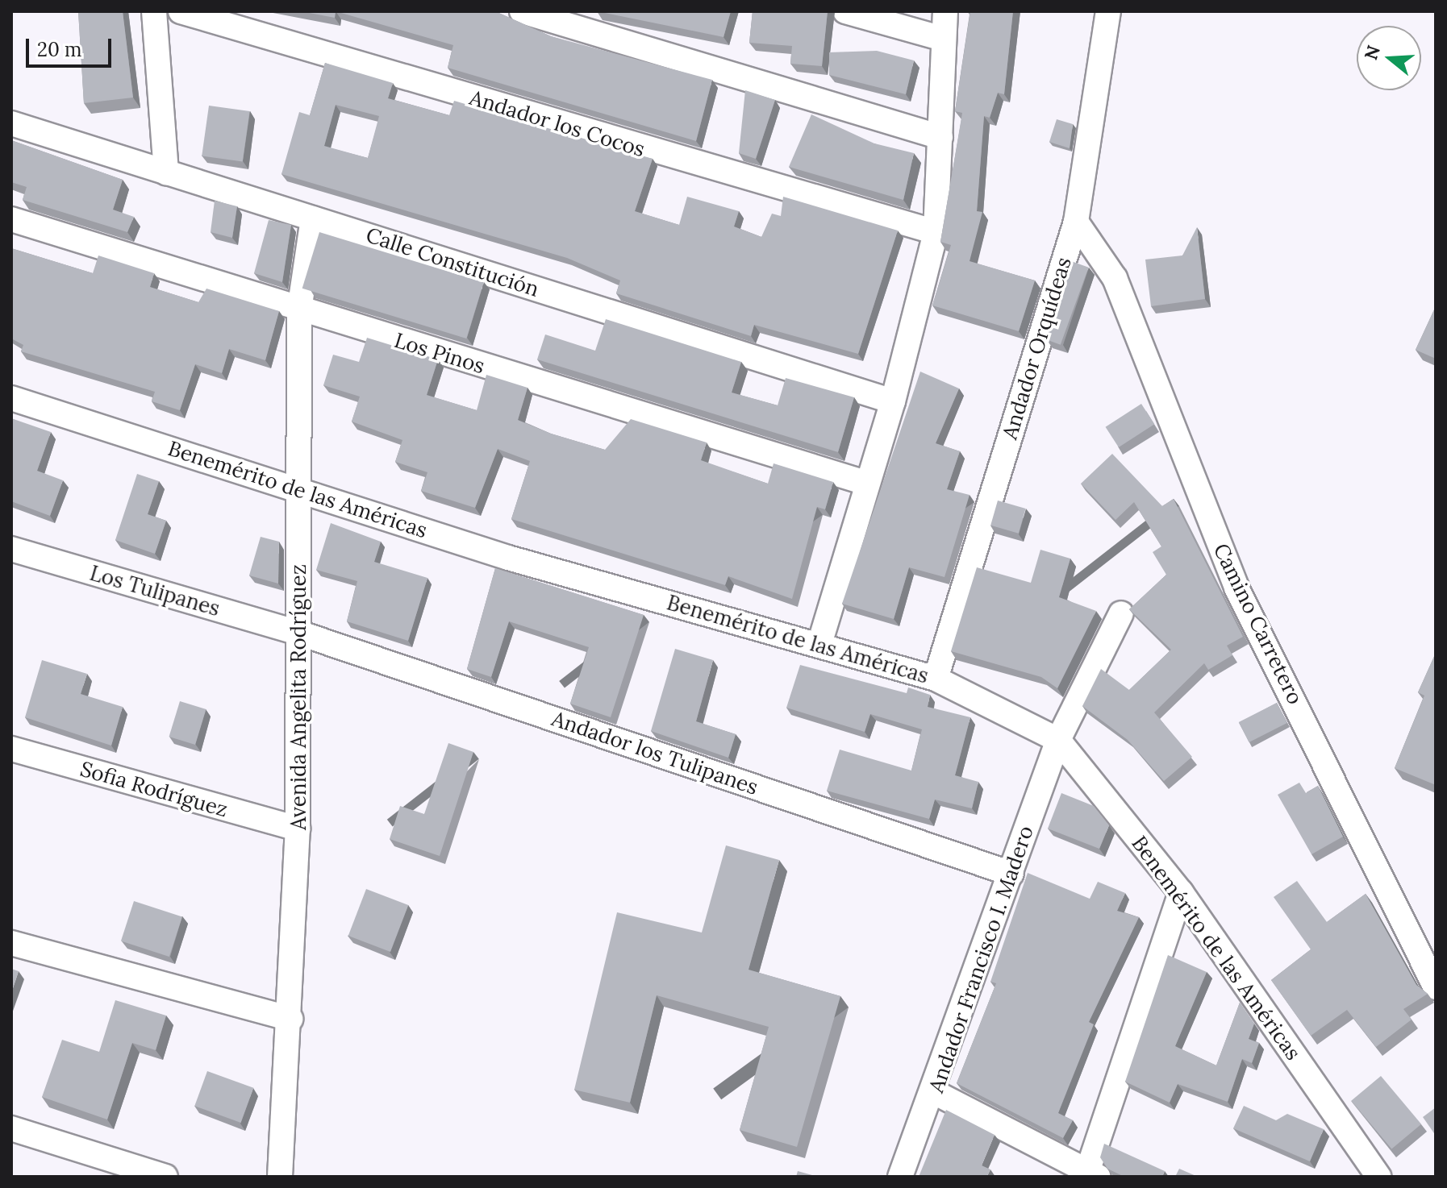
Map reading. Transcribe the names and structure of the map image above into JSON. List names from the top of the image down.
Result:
{
  "streets": {
    "street": [
      "Andador los Cocos",
      "Calle Constitución",
      "Andador Orquídeas",
      "Los Pinos",
      "Benemérito de las Américas",
      "Los Tulipanes",
      "Camino Carretero",
      "Avenida Angelita Rodríguez",
      "Andador los Tulipanes",
      "Sofia Rodríguez",
      "Andador Francisco I. Madero"
    ]
  },
  "crossings": [
    ["Calle Constitución", "Avenida Angelita Rodríguez"],
    ["Andador Orquídeas", "Benemérito de las Américas"],
    ["Andador Orquídeas", "Camino Carretero"],
    ["Los Pinos", "Avenida Angelita Rodríguez"],
    ["Benemérito de las Américas", "Avenida Angelita Rodríguez"],
    ["Benemérito de las Américas", "Andador Francisco I. Madero"],
    ["Los Tulipanes", "Avenida Angelita Rodríguez"],
    ["Los Tulipanes", "Andador los Tulipanes"],
    ["Avenida Angelita Rodríguez", "Andador los Tulipanes"],
    ["Avenida Angelita Rodríguez", "Sofia Rodríguez"],
    ["Andador los Tulipanes", "Andador Francisco I. Madero"]
  ],
  "scale_bar": "20 m",
  "north": "left"
}
